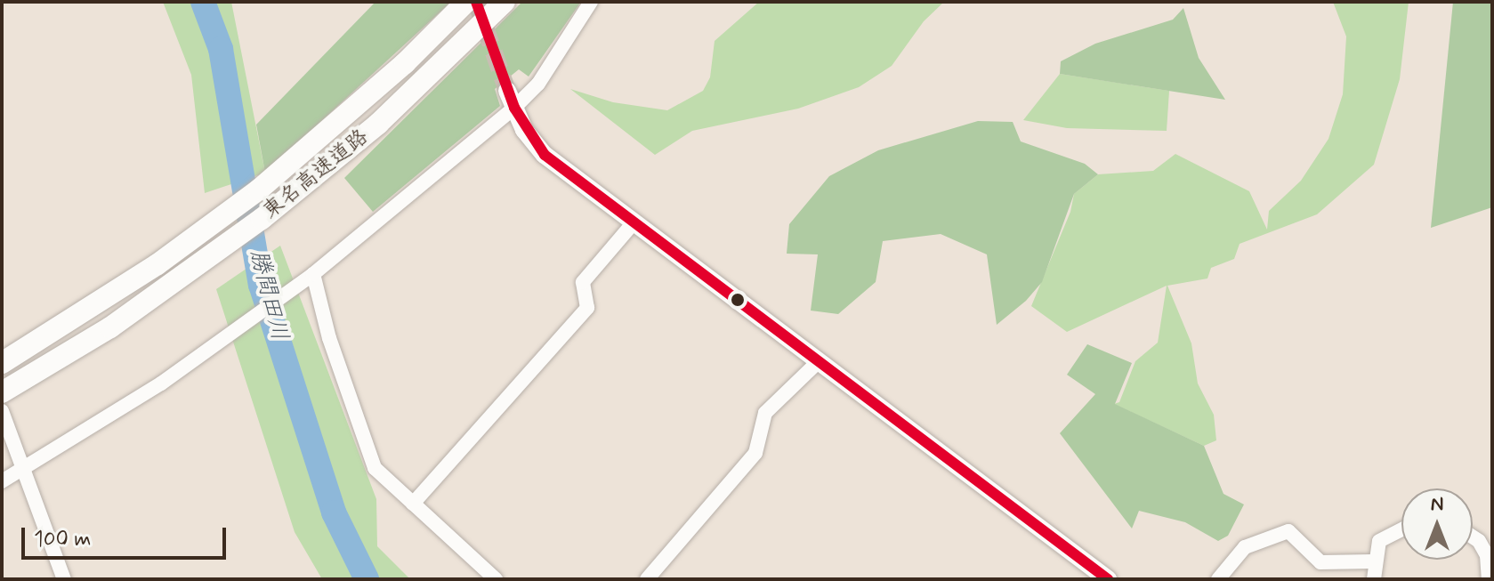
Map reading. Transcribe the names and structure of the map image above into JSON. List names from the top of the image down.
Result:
{
  "streets": {
    "highway": ["東名高速道路"]
  },
  "water": ["勝間田川"],
  "scale_bar": "100 m",
  "north": "top"
}
